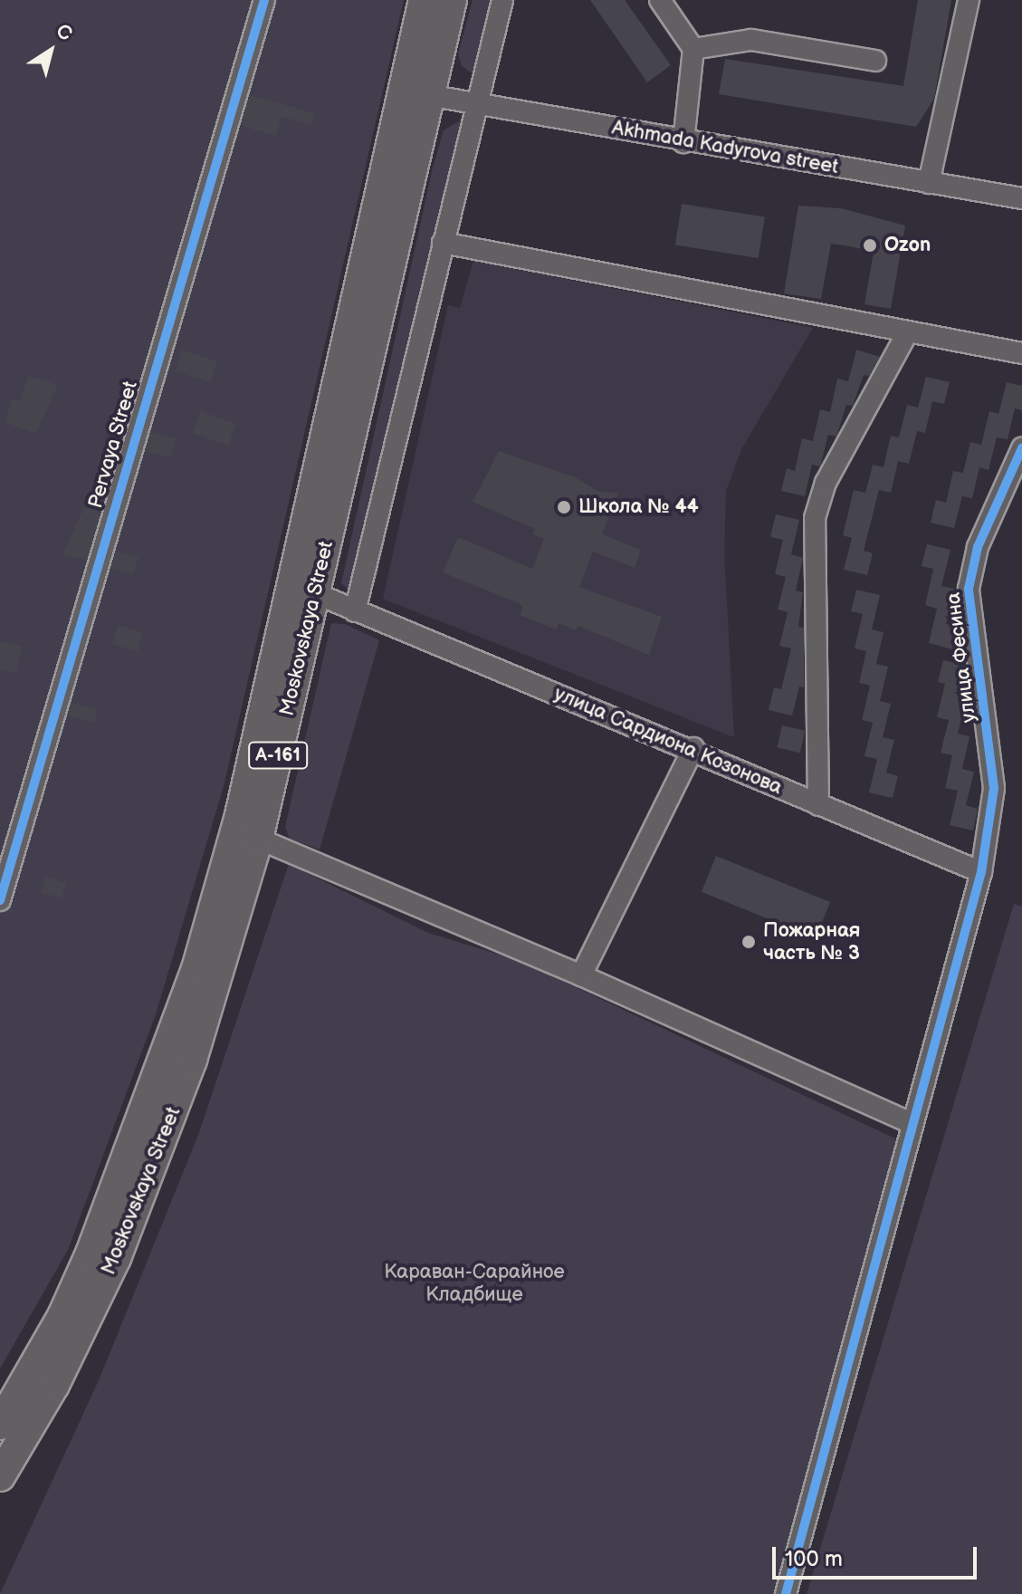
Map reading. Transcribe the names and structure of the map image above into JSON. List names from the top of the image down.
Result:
{
  "streets": {
    "highway": ["Moskovskaya Street", "А-161"],
    "street": [
      "Akhmada Kadyrova street",
      "Pervaya Street",
      "улица Фесина",
      "улица Сардиона Козонова"
    ]
  },
  "crossings": [
    ["Akhmada Kadyrova street", "Moskovskaya Street"],
    ["Moskovskaya Street", "улица Сардиона Козонова"],
    ["улица Фесина", "улица Сардиона Козонова"]
  ],
  "parks": ["Караван-Сарайное Кладбище"],
  "places": ["Ozon", "Школа № 44", "Пожарная часть № 3"],
  "scale_bar": "100 m",
  "north": "top right"
}
